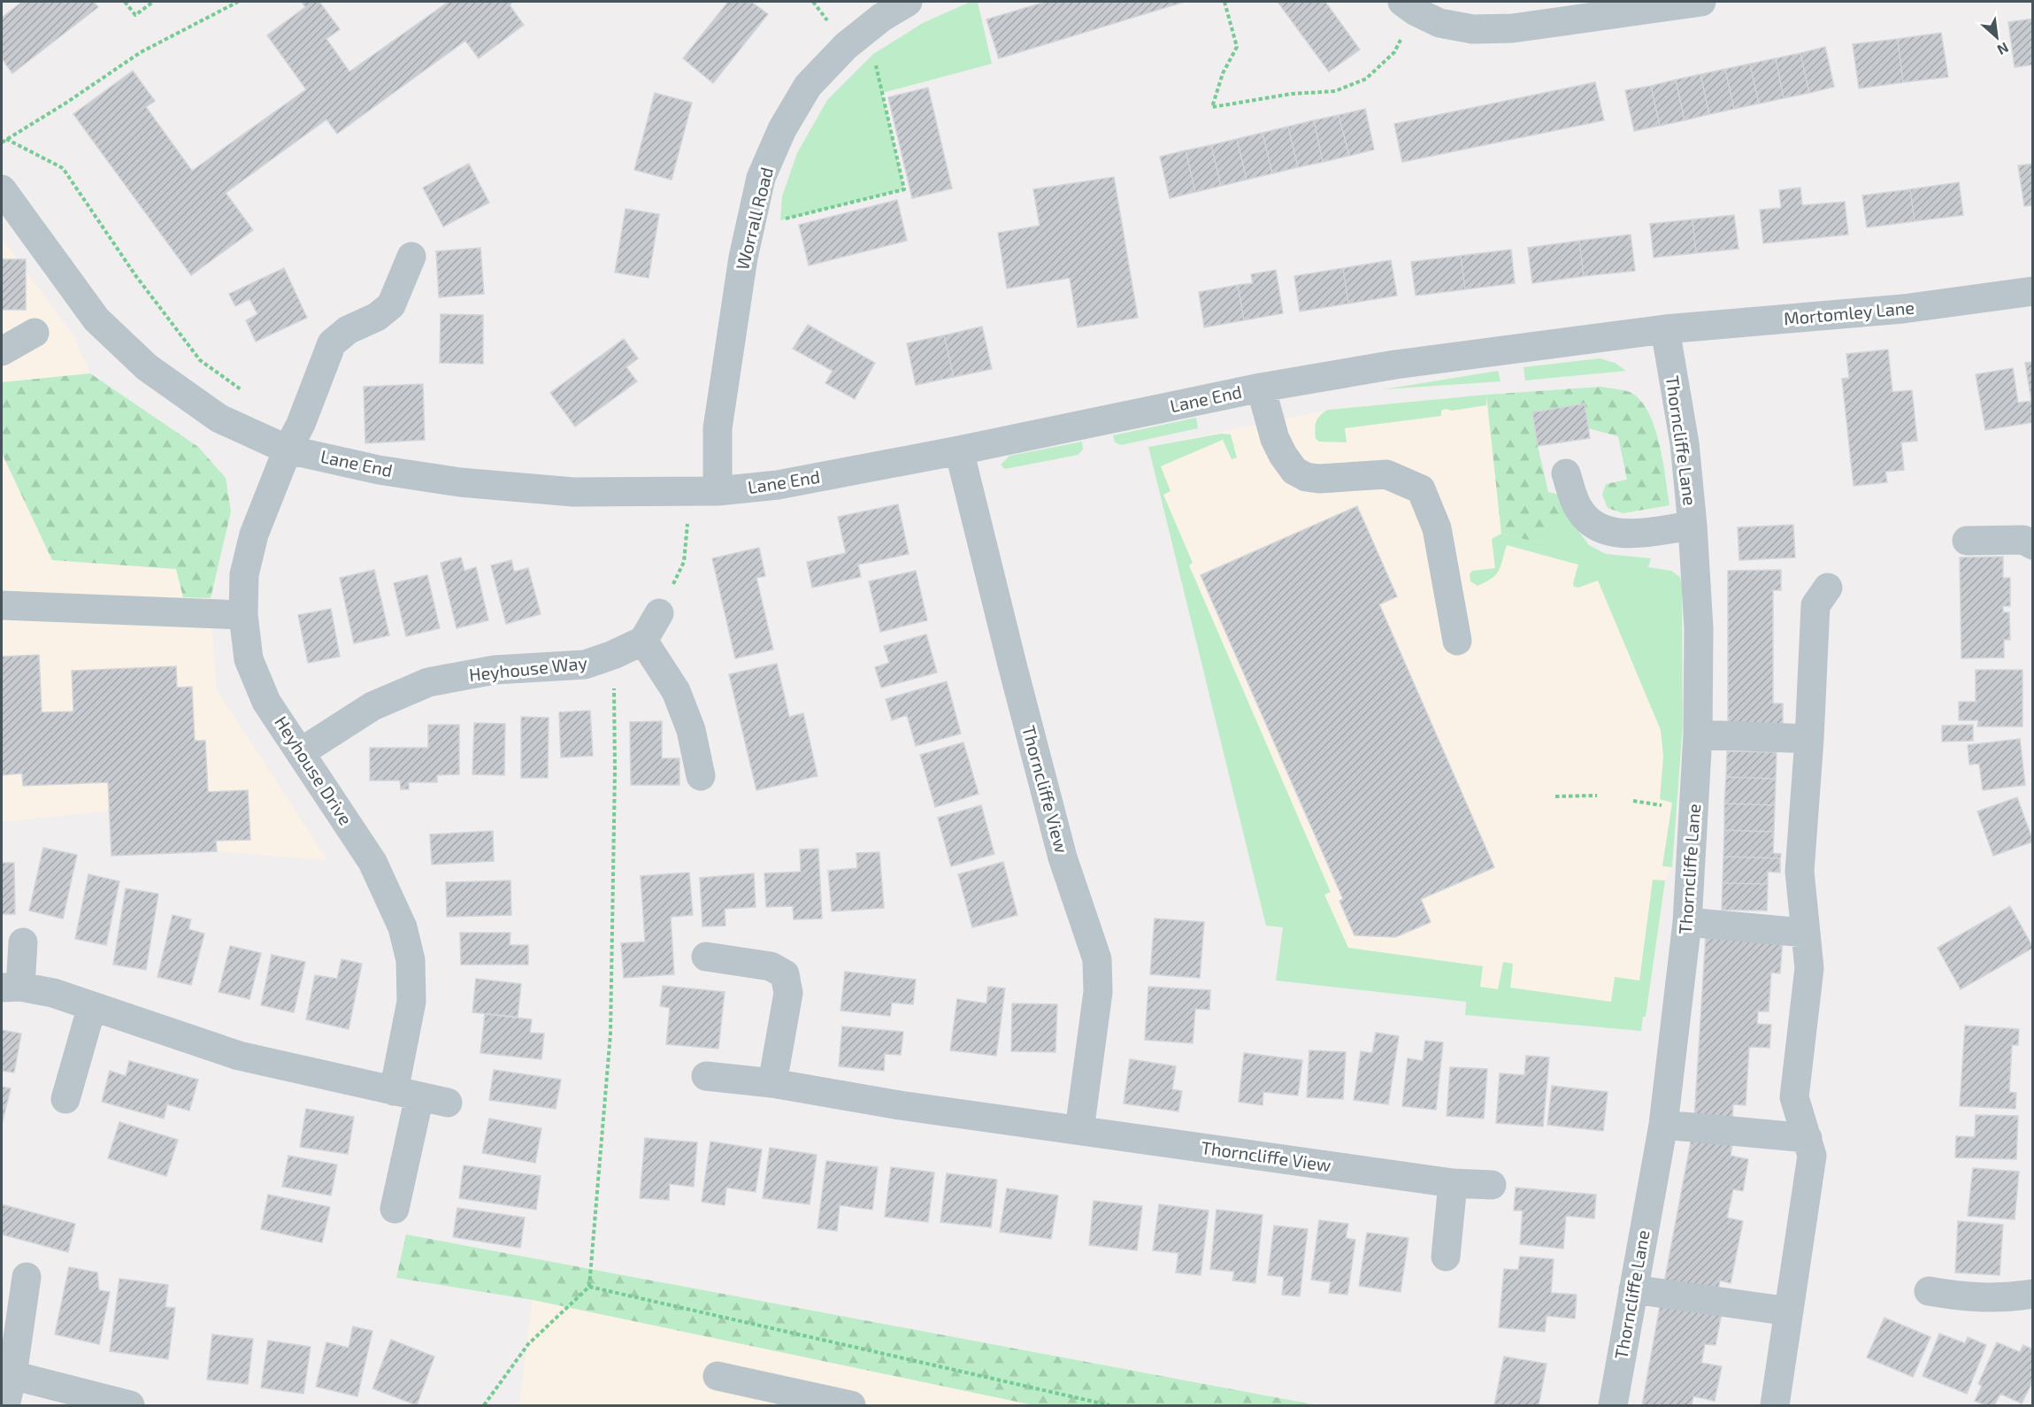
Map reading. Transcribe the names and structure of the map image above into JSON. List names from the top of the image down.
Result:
{
  "streets": {
    "street": [
      "Worrall Road",
      "Mortomley Lane",
      "Lane End",
      "Thorncliffe Lane",
      "Heyhouse Way",
      "Heyhouse Drive",
      "Thorncliffe View"
    ]
  },
  "crossings": [
    ["Worrall Road", "Lane End"],
    ["Mortomley Lane", "Lane End"],
    ["Mortomley Lane", "Thorncliffe Lane"],
    ["Lane End", "Thorncliffe Lane"],
    ["Lane End", "Heyhouse Drive"],
    ["Lane End", "Thorncliffe View"],
    ["Heyhouse Way", "Heyhouse Drive"]
  ],
  "north": "bottom right"
}
